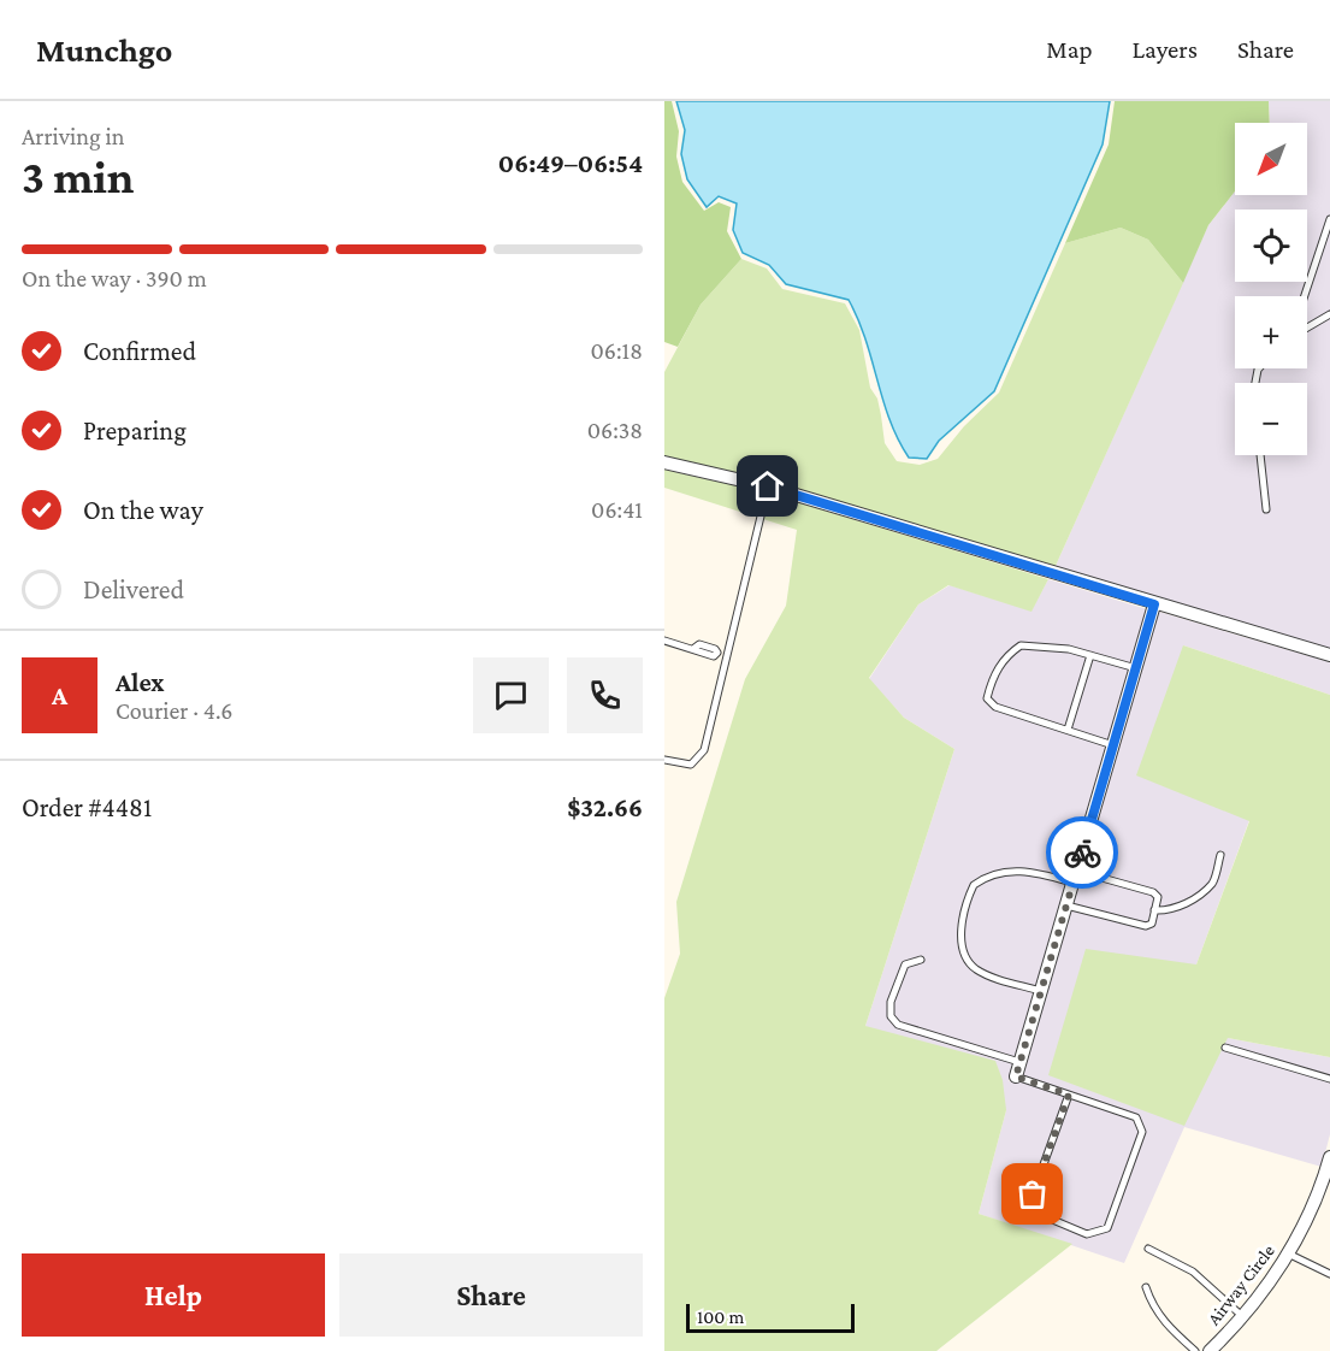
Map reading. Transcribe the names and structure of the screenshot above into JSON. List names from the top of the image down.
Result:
{
  "streets": {
    "street": ["Airway Circle"]
  },
  "scale_bar": "100 m",
  "north": "bottom left",
  "page": {
    "header": "Munchgo",
    "nav": ["Map", "Layers", "Share"],
    "heading": ["3 min", "Arriving in", "06:49–06:54"],
    "panel": [
      "Alex",
      "Courier · 4.6",
      "Order #4481",
      "$32.66"
    ],
    "map_buttons": ["+", "−"],
    "bar": "On the way · 390 m",
    "list": [
      ["Confirmed", "06:18"],
      ["Preparing", "06:38"],
      ["On the way", "06:41"],
      "Delivered"
    ],
    "round": "A",
    "buttons": ["Help", "Share"],
    "scale": "100 m"
  }
}
